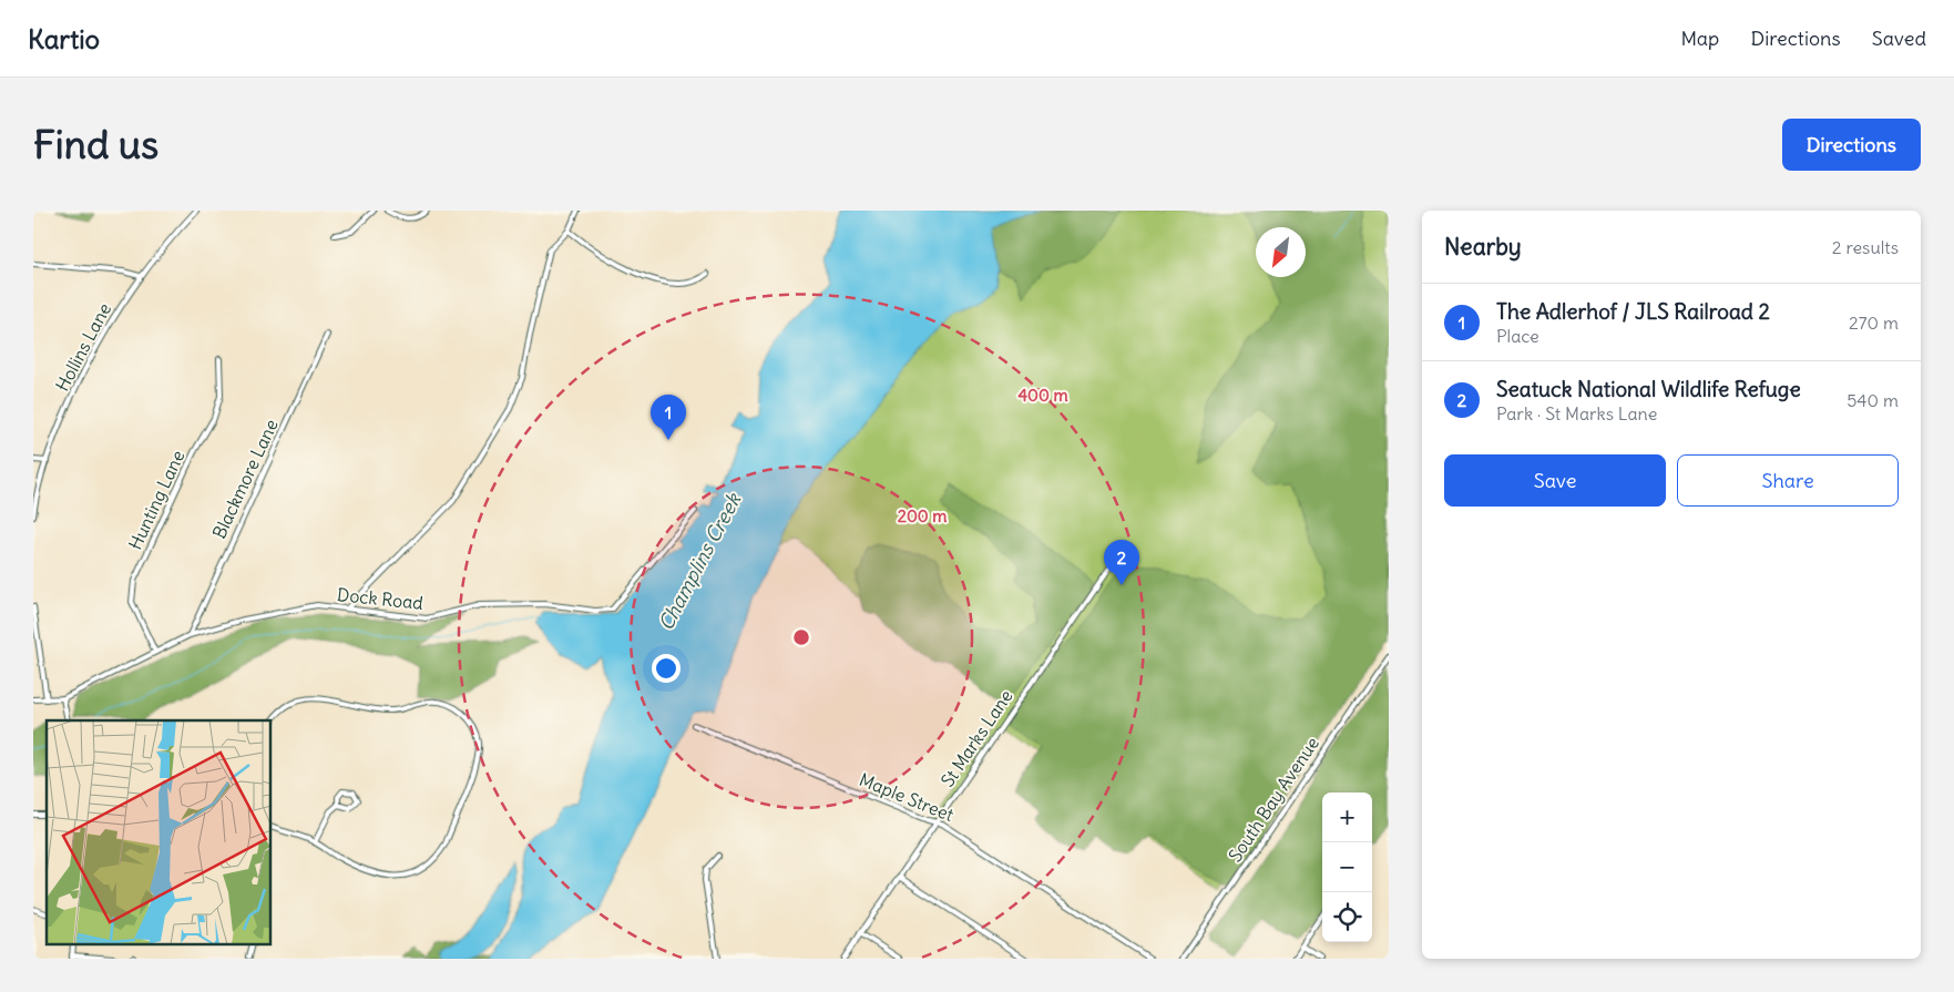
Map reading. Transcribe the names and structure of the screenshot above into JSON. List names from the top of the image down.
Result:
{
  "streets": {
    "street": [
      "Hollins Lane",
      "Blackmore Lane",
      "Hunting Lane",
      "Dock Road",
      "St Marks Lane",
      "Maple Street",
      "South Bay Avenue"
    ]
  },
  "crossings": [
    ["Blackmore Lane", "Dock Road"],
    ["Hunting Lane", "Dock Road"],
    ["St Marks Lane", "Maple Street"]
  ],
  "water": ["Champlins Creek"],
  "north": "bottom left",
  "page": {
    "header": "Kartio",
    "nav": ["Map", "Directions", "Saved"],
    "buttons": [
      "Directions",
      ["Save", "Share"]
    ],
    "title": "Find us",
    "heading": ["Nearby", "2 results"],
    "list": [
      {
        "mark": "1",
        "name": "The Adlerhof / JLS Railroad 2",
        "note": "Place",
        "value": "270 m"
      },
      {
        "mark": "2",
        "name": "Seatuck National Wildlife Refuge",
        "note": "Park · St Marks Lane",
        "value": "540 m"
      }
    ],
    "pins": ["1", "2"],
    "map_buttons": ["+", "−"]
  },
  "rings": ["400 m", "200 m"]
}
